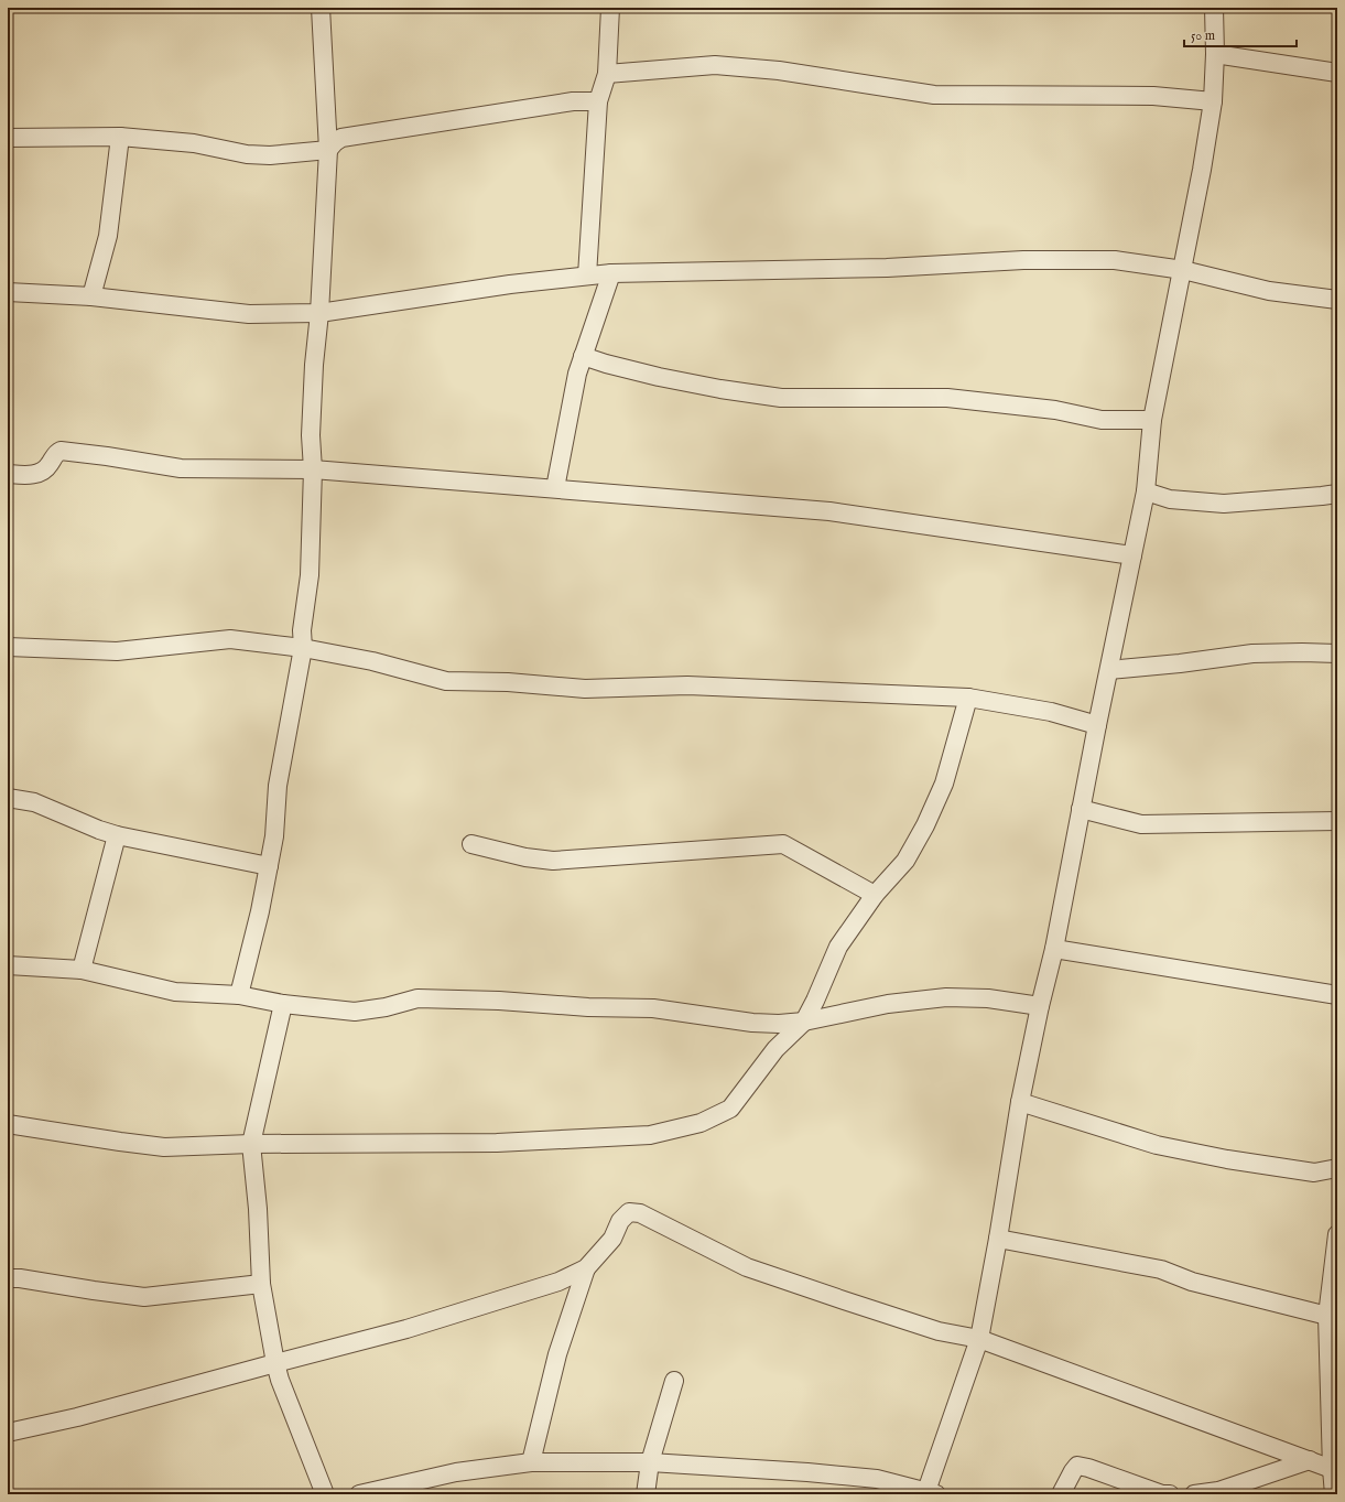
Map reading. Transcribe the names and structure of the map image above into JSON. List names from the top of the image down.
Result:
{
  "scale_bar": "50 m"
}
